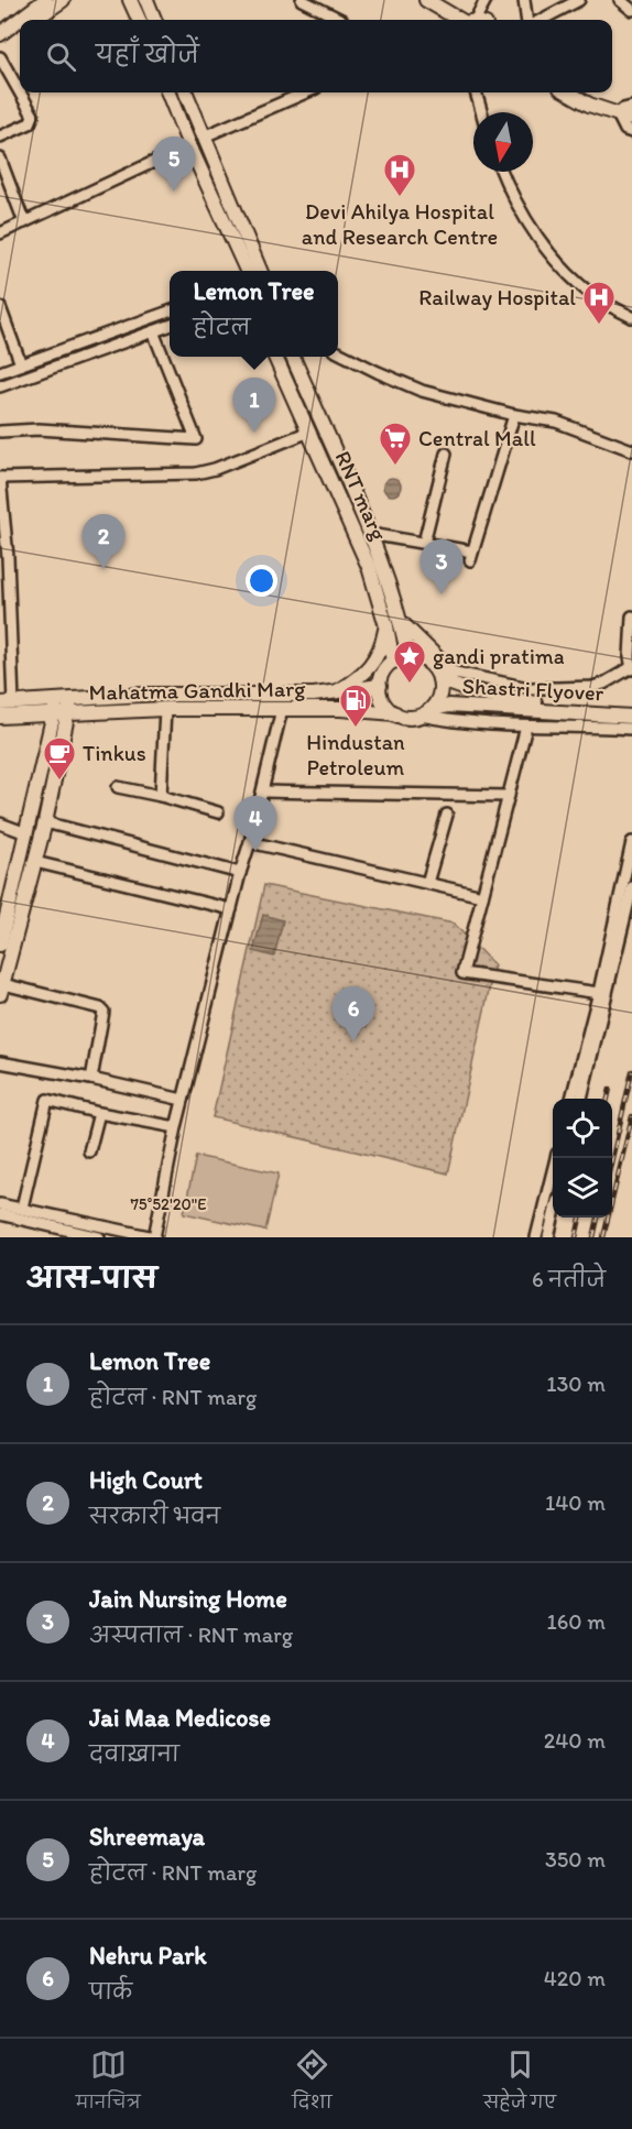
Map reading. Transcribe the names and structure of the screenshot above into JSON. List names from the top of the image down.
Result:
{
  "streets": {
    "main road": ["RNT marg", "Shastri Flyover", "Mahatma Gandhi Marg"]
  },
  "crossings": [
    ["RNT marg", "Shastri Flyover"],
    ["RNT marg", "Mahatma Gandhi Marg"],
    ["Shastri Flyover", "Mahatma Gandhi Marg"]
  ],
  "places": {
    "hospital": ["Devi Ahilya Hospital and Research Centre", "Railway Hospital"],
    "supermarket": ["Central Mall"],
    "place": ["gandi pratima"],
    "fuel station": ["Hindustan Petroleum"],
    "cafe": ["Tinkus"]
  },
  "north": "bottom",
  "page": {
    "search": "यहाँ खोजें",
    "pins": [
      "5",
      "1",
      "2",
      "3",
      "4",
      "6"
    ],
    "popup": ["Lemon Tree", "होटल"],
    "heading": ["आस-पास", "6 नतीजे"],
    "list": [
      {
        "mark": "1",
        "name": "Lemon Tree",
        "note": "होटल · RNT marg",
        "value": "130 m"
      },
      {
        "mark": "2",
        "name": "High Court",
        "note": "सरकारी भवन",
        "value": "140 m"
      },
      {
        "mark": "3",
        "name": "Jain Nursing Home",
        "note": "अस्पताल · RNT marg",
        "value": "160 m"
      },
      {
        "mark": "4",
        "name": "Jai Maa Medicose",
        "note": "दवाख़ाना",
        "value": "240 m"
      },
      {
        "mark": "5",
        "name": "Shreemaya",
        "note": "होटल · RNT marg",
        "value": "350 m"
      },
      {
        "mark": "6",
        "name": "Nehru Park",
        "note": "पार्क",
        "value": "420 m"
      }
    ],
    "nav": ["मानचित्र", "दिशा", "सहेजे गए"]
  },
  "coordinates": ["75°52'20\"E"]
}
